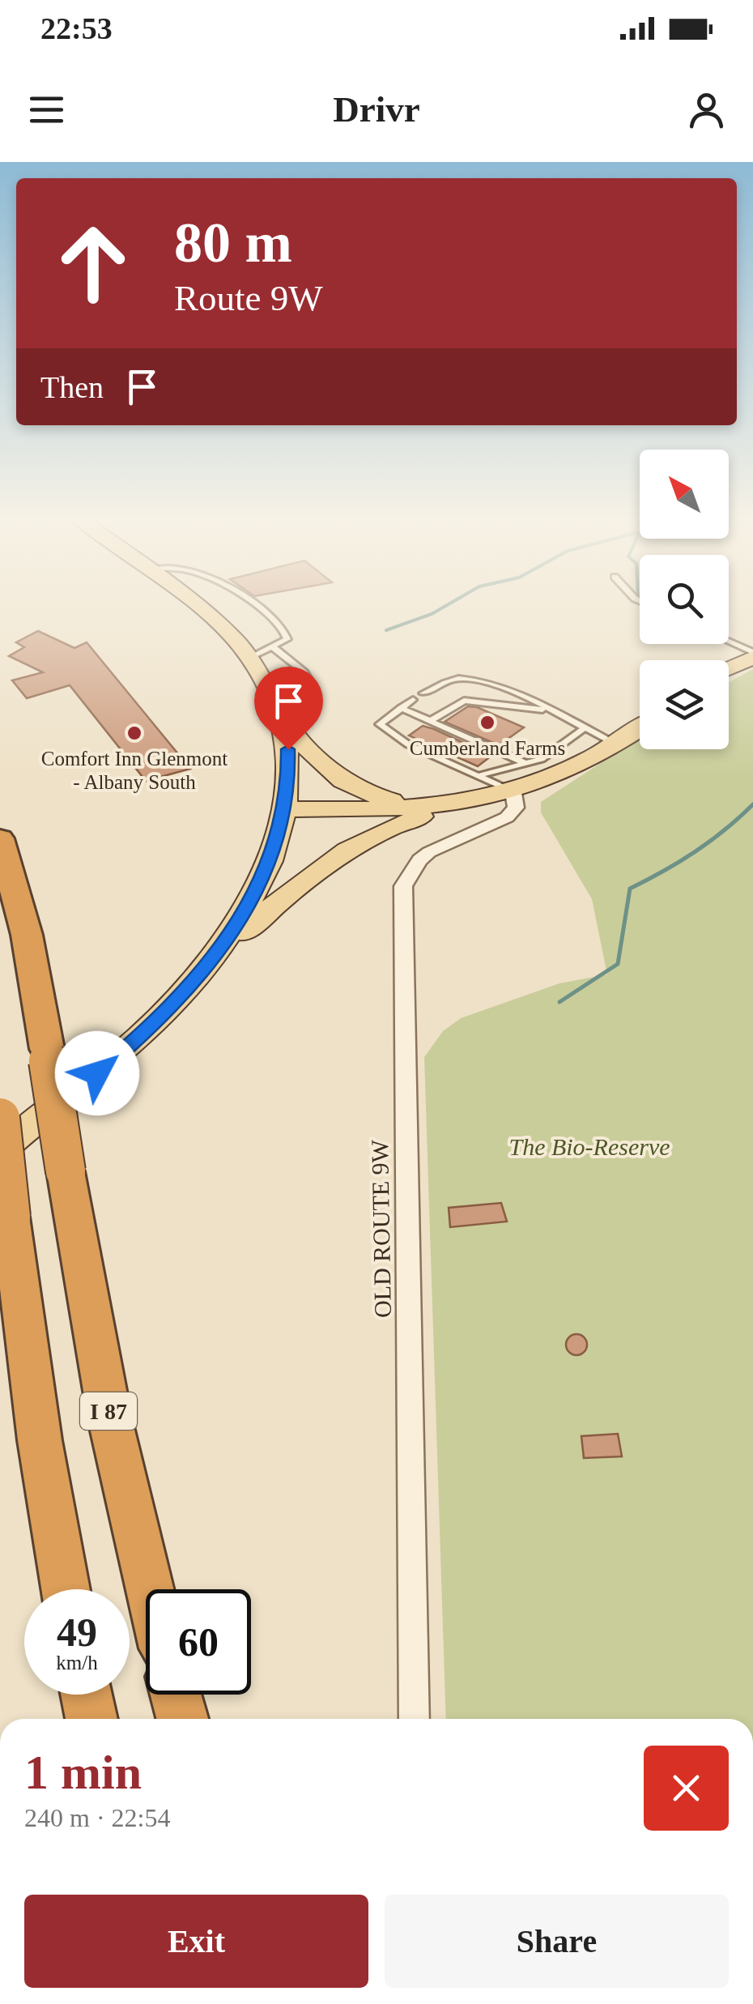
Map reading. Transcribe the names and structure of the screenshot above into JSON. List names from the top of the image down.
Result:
{
  "streets": {
    "highway": ["I 87"],
    "street": ["OLD ROUTE 9W"]
  },
  "parks": ["The Bio-Reserve"],
  "places": ["Cumberland Farms", "Comfort Inn Glenmont - Albany South"],
  "north": "top left",
  "page": {
    "status": "22:53",
    "header": "Drivr",
    "turn": ["80 m", "Route 9W"],
    "then": "Then",
    "speed": "49 km/h",
    "limit": "60",
    "heading": ["1 min", "240 m · 22:54"],
    "buttons": ["Exit", "Share"]
  }
}
